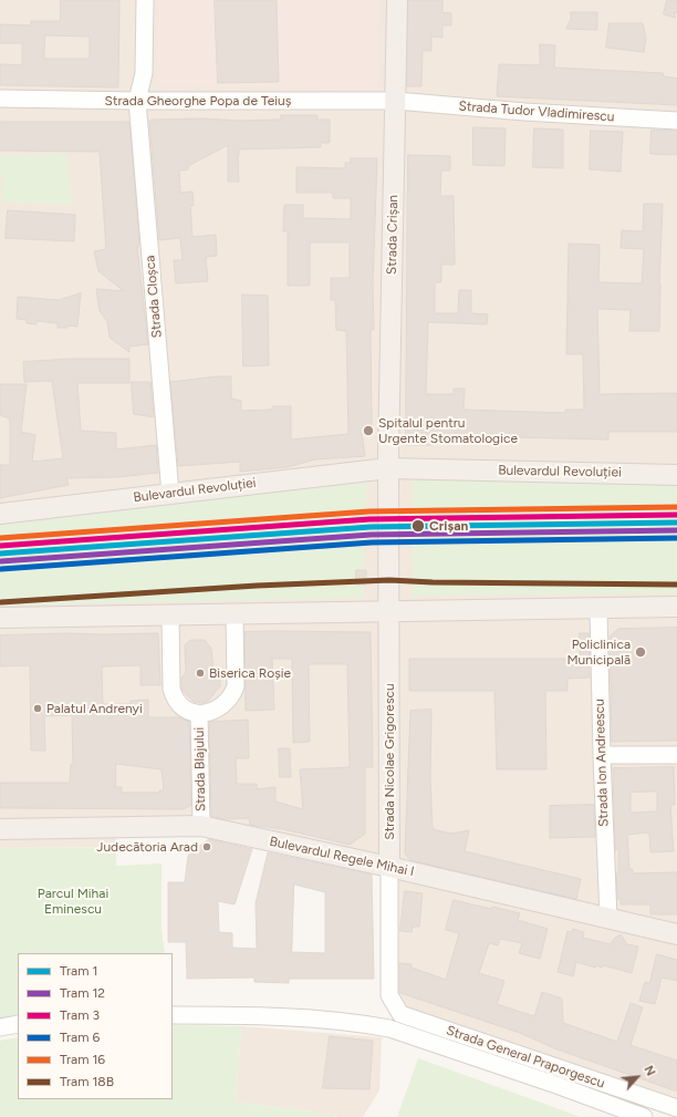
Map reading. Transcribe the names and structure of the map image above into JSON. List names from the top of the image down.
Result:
{
  "streets": {
    "main road": [
      "Strada Crișan",
      "Bulevardul Revoluției",
      "Strada Nicolae Grigorescu",
      "Bulevardul Regele Mihai I"
    ],
    "street": [
      "Strada Gheorghe Popa de Teiuș",
      "Strada Tudor Vladimirescu",
      "Strada Cloșca",
      "Strada Ion Andreescu",
      "Strada Blajului",
      "Strada General Praporgescu"
    ]
  },
  "crossings": [
    ["Strada Gheorghe Popa de Teiuș", "Strada Tudor Vladimirescu"],
    ["Strada Gheorghe Popa de Teiuș", "Strada Crișan"],
    ["Strada Gheorghe Popa de Teiuș", "Strada Cloșca"],
    ["Strada Tudor Vladimirescu", "Strada Crișan"],
    ["Strada Crișan", "Bulevardul Revoluției"],
    ["Strada Cloșca", "Bulevardul Revoluției"],
    ["Strada Nicolae Grigorescu", "Bulevardul Regele Mihai I"],
    ["Strada Nicolae Grigorescu", "Strada General Praporgescu"],
    ["Strada Ion Andreescu", "Bulevardul Regele Mihai I"],
    ["Strada Blajului", "Bulevardul Regele Mihai I"]
  ],
  "parks": ["Parcul Mihai Eminescu"],
  "places": [
    "Spitalul pentru Urgente Stomatologice",
    "Crișan",
    "Policlinica Municipală",
    "Biserica Roșie",
    "Palatul Andrenyi",
    "Judecătoria Arad"
  ],
  "lines": [
    "tram line 16",
    "tram line 3",
    "tram line 1",
    "tram line 12",
    "tram line 6",
    "tram line 18B"
  ],
  "legend": [
    "Tram 1",
    "Tram 12",
    "Tram 3",
    "Tram 6",
    "Tram 16",
    "Tram 18B"
  ],
  "north": "top right"
}
